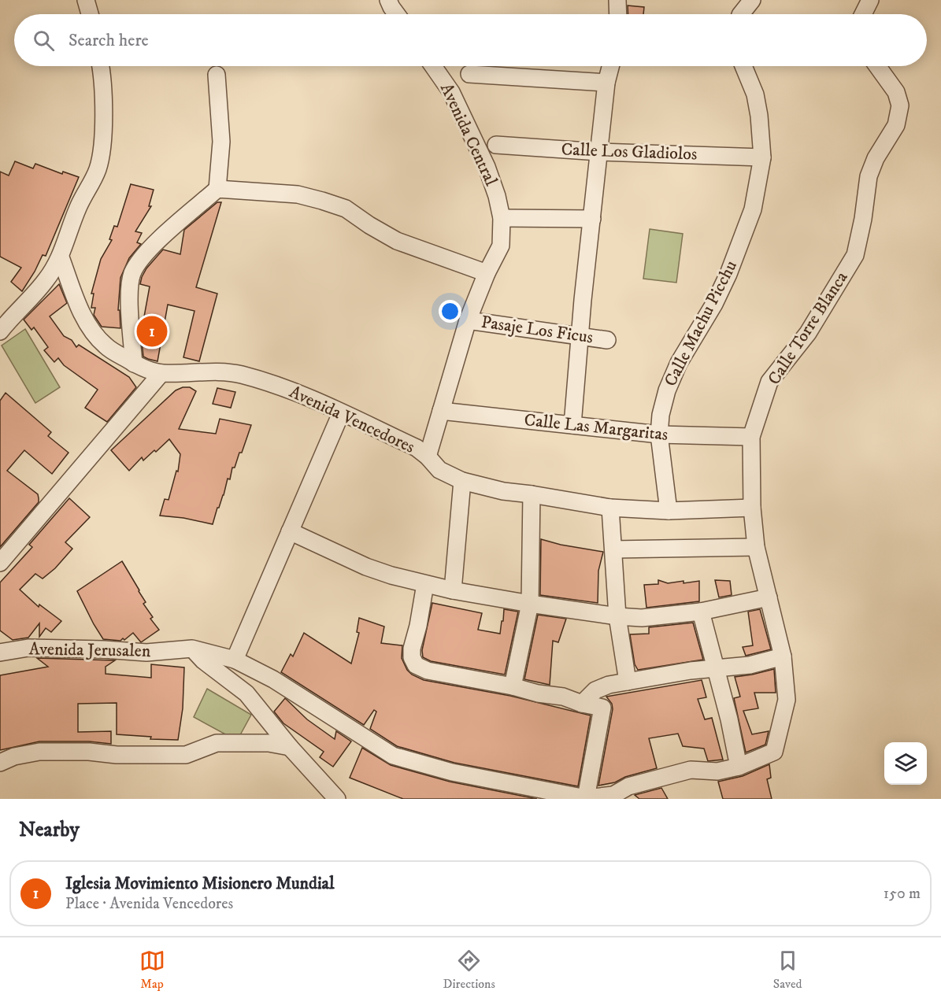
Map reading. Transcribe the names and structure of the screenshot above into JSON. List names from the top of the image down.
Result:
{
  "streets": {
    "street": [
      "Avenida Central",
      "Calle Los Gladiolos",
      "Calle Machu Picchu",
      "Calle Torre Blanca",
      "Pasaje Los Ficus",
      "Avenida Vencedores",
      "Calle Las Margaritas",
      "Avenida Jerusalen"
    ]
  },
  "crossings": [
    ["Avenida Central", "Pasaje Los Ficus"],
    ["Avenida Central", "Avenida Vencedores"],
    ["Avenida Central", "Calle Las Margaritas"],
    ["Calle Los Gladiolos", "Calle Machu Picchu"],
    ["Calle Machu Picchu", "Avenida Vencedores"],
    ["Calle Machu Picchu", "Calle Las Margaritas"],
    ["Calle Torre Blanca", "Avenida Vencedores"],
    ["Calle Torre Blanca", "Calle Las Margaritas"]
  ],
  "page": {
    "search": "Search here",
    "pins": "1",
    "heading": "Nearby",
    "list": [
      {
        "mark": "1",
        "name": "Iglesia Movimiento Misionero Mundial",
        "note": "Place · Avenida Vencedores",
        "value": "150 m"
      }
    ],
    "nav": ["Map", "Directions", "Saved"]
  }
}
